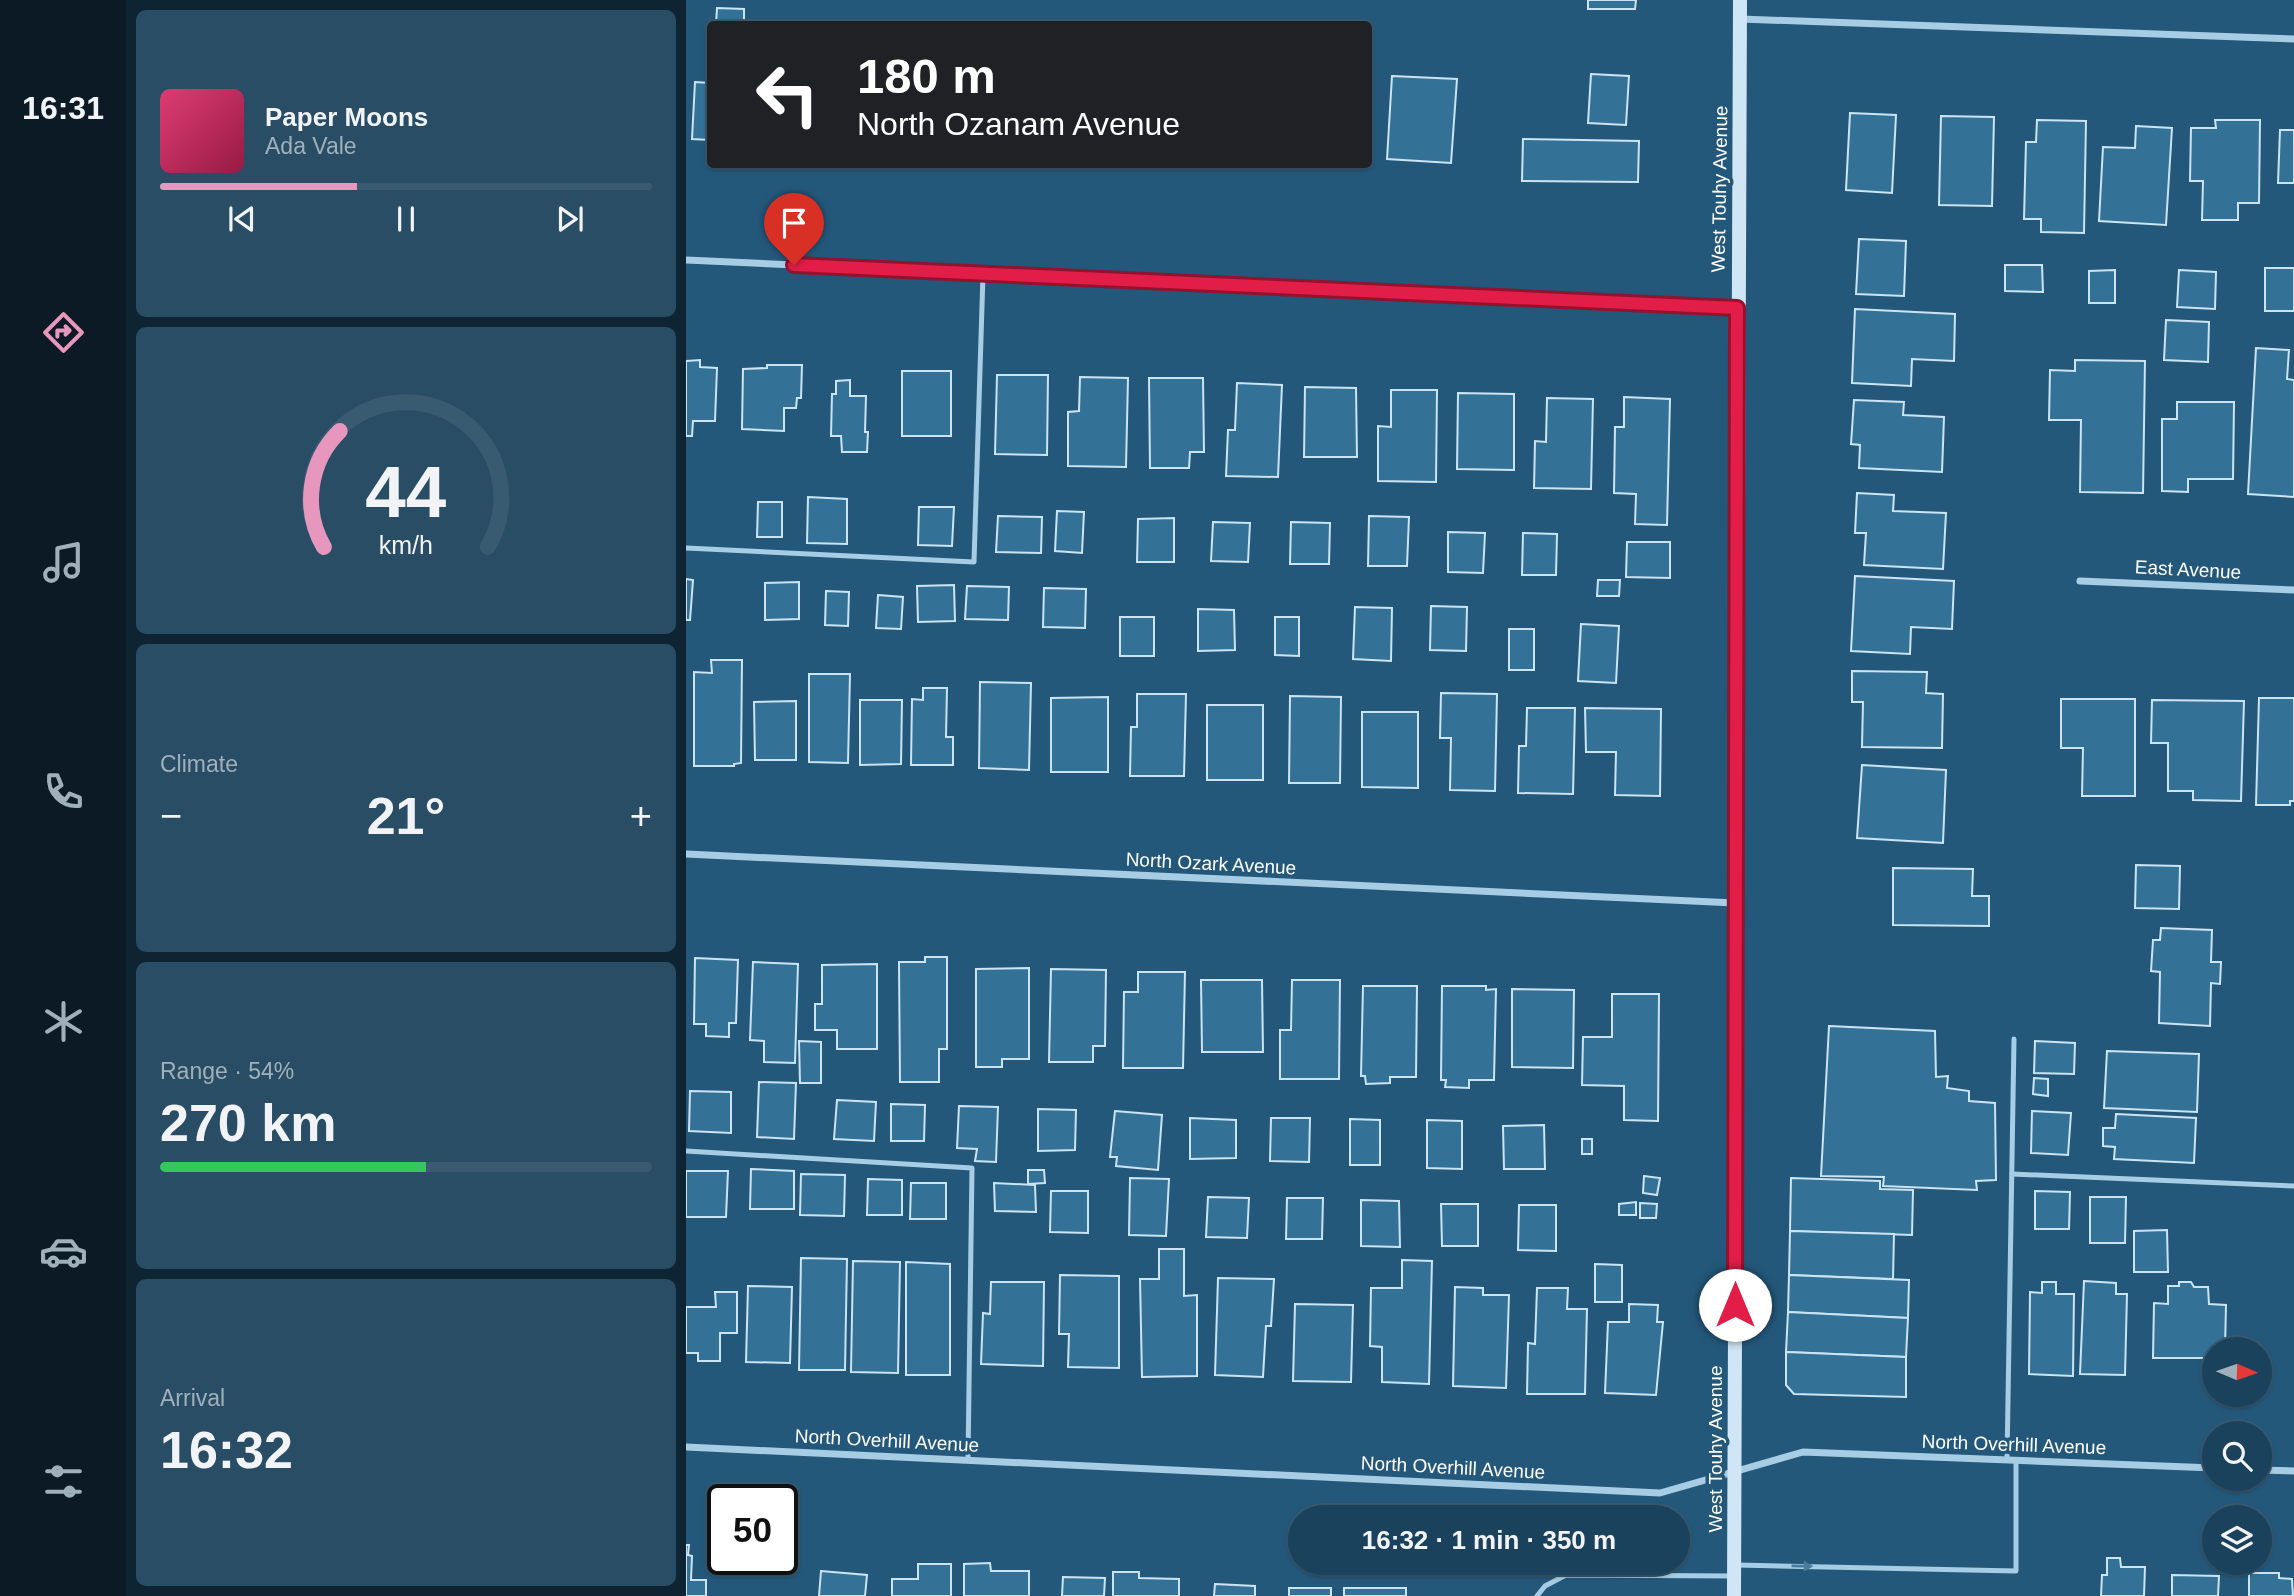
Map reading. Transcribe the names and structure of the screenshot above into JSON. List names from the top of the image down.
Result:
{
  "streets": {
    "main road": ["West Touhy Avenue"],
    "street": ["East Avenue", "North Ozark Avenue", "North Overhill Avenue"]
  },
  "crossings": [
    ["West Touhy Avenue", "North Ozark Avenue"],
    ["West Touhy Avenue", "North Overhill Avenue"]
  ],
  "north": "right",
  "page": {
    "tabs": "16:31",
    "turn": ["180 m", "North Ozanam Avenue"],
    "song": ["Paper Moons", "Ada Vale"],
    "tile": [
      "Climate",
      ["Range · 54%", "270 km"],
      ["Arrival", "16:32"]
    ],
    "heat": ["−", "21°", "+"],
    "limit": "50",
    "trip": "16:32 · 1 min · 350 m",
    "gauge": ["44", "km/h"]
  }
}
